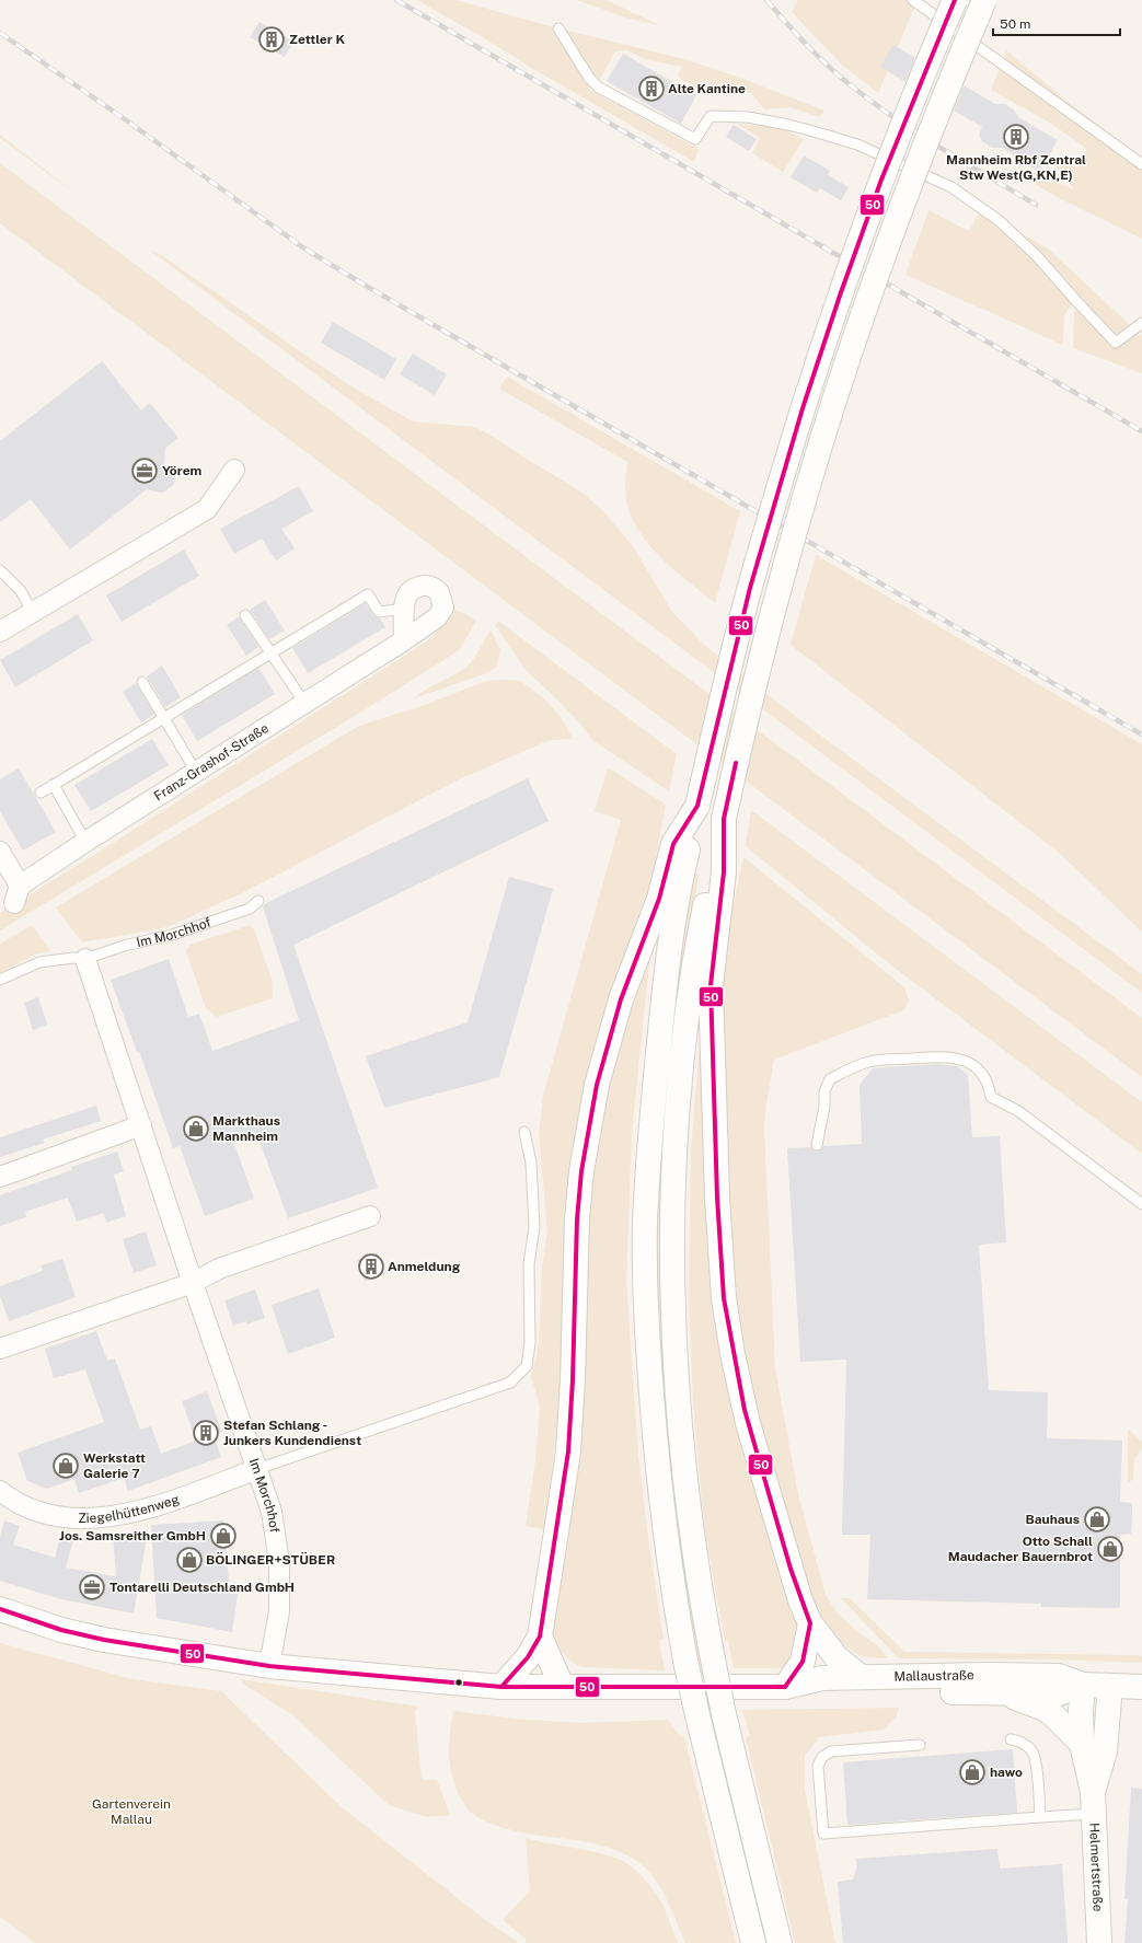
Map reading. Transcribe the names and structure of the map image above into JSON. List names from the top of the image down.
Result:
{
  "streets": {
    "main road": ["Mallaustraße", "Helmertstraße"],
    "street": ["Franz-Grashof-Straße", "Im Morchhof", "Ziegelhüttenweg"]
  },
  "crossings": [
    ["Im Morchhof", "Ziegelhüttenweg"],
    ["Im Morchhof", "Mallaustraße"],
    ["Mallaustraße", "Helmertstraße"]
  ],
  "parks": ["Gartenverein Mallau"],
  "places": {
    "building": [
      "Zettler K",
      "Alte Kantine",
      "Mannheim Rbf Zentral Stw West(G,KN,E)",
      "Anmeldung",
      "Stefan Schlang - Junkers Kundendienst"
    ],
    "office": ["Yörem", "Tontarelli Deutschland GmbH"],
    "shop": [
      "Markthaus Mannheim",
      "Werkstatt Galerie 7",
      "Bauhaus",
      "Jos. Samsreither GmbH",
      "Otto Schall Maudacher Bauernbrot",
      "BÖLINGER+STÜBER",
      "hawo"
    ]
  },
  "lines": ["transit line 50"],
  "scale_bar": "50 m"
}
